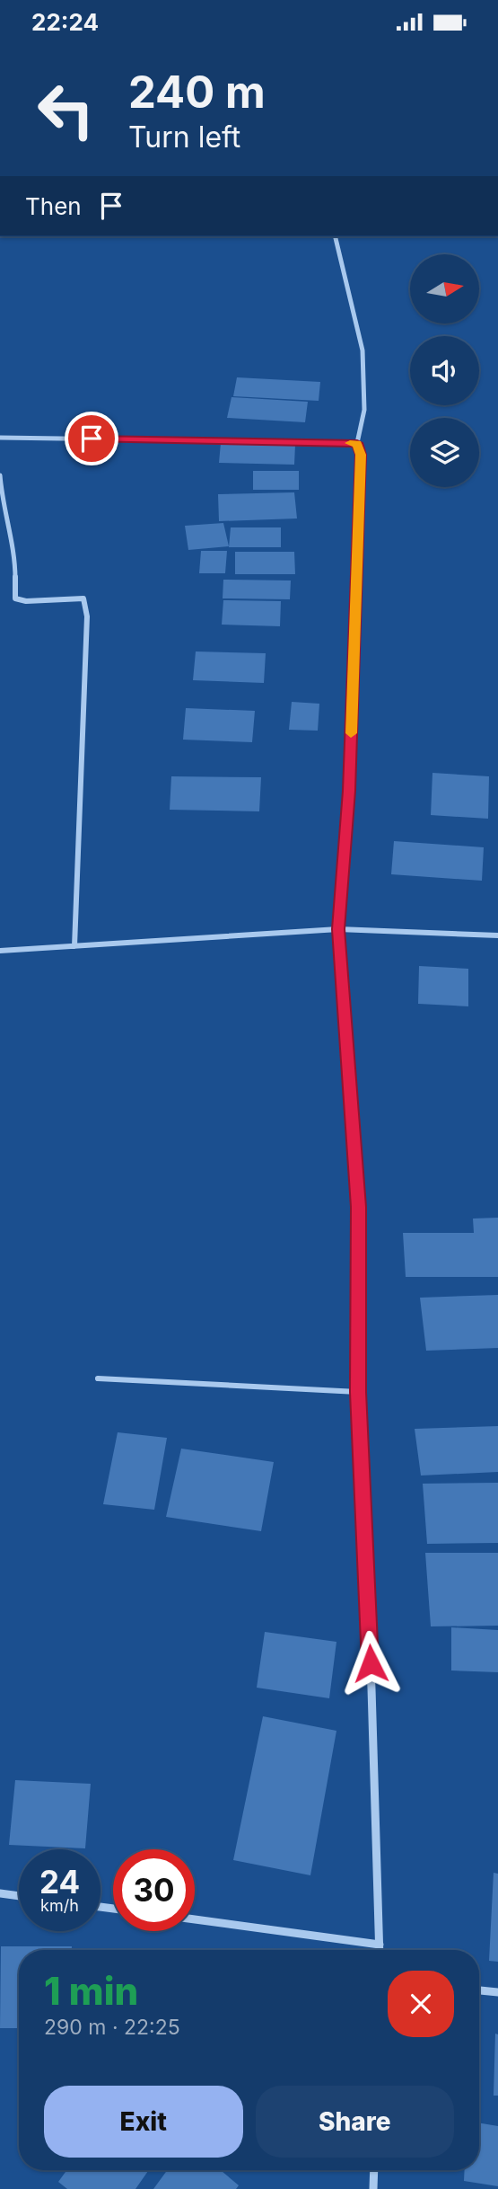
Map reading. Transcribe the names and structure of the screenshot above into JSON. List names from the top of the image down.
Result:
{
  "north": "right",
  "page": {
    "status": "22:24",
    "turn": ["240 m", "Turn left"],
    "then": "Then",
    "speed": "24 km/h",
    "limit": "30",
    "heading": ["1 min", "290 m · 22:25"],
    "buttons": ["Exit", "Share"]
  }
}
